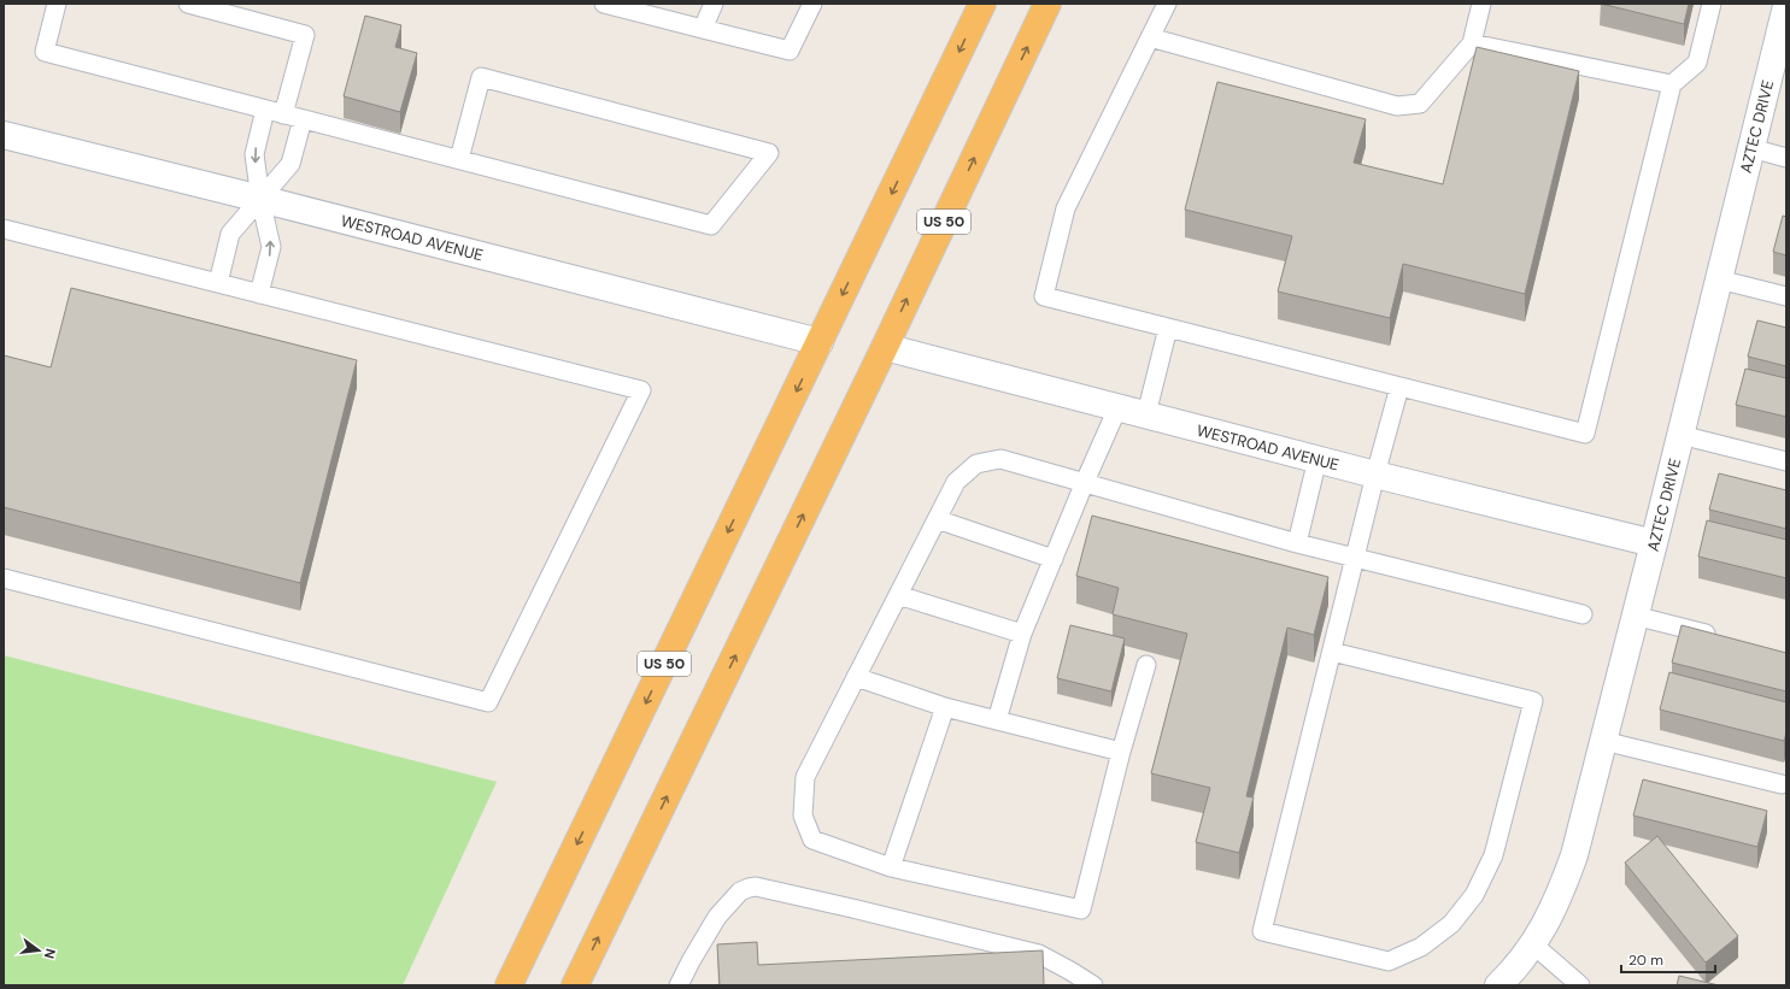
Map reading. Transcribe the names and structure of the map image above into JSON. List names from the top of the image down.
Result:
{
  "streets": {
    "highway": ["US 50"],
    "street": ["AZTEC DRIVE", "WESTROAD AVENUE"]
  },
  "crossings": [
    ["AZTEC DRIVE", "WESTROAD AVENUE"],
    ["US 50", "WESTROAD AVENUE"]
  ],
  "scale_bar": "20 m",
  "north": "right"
}
